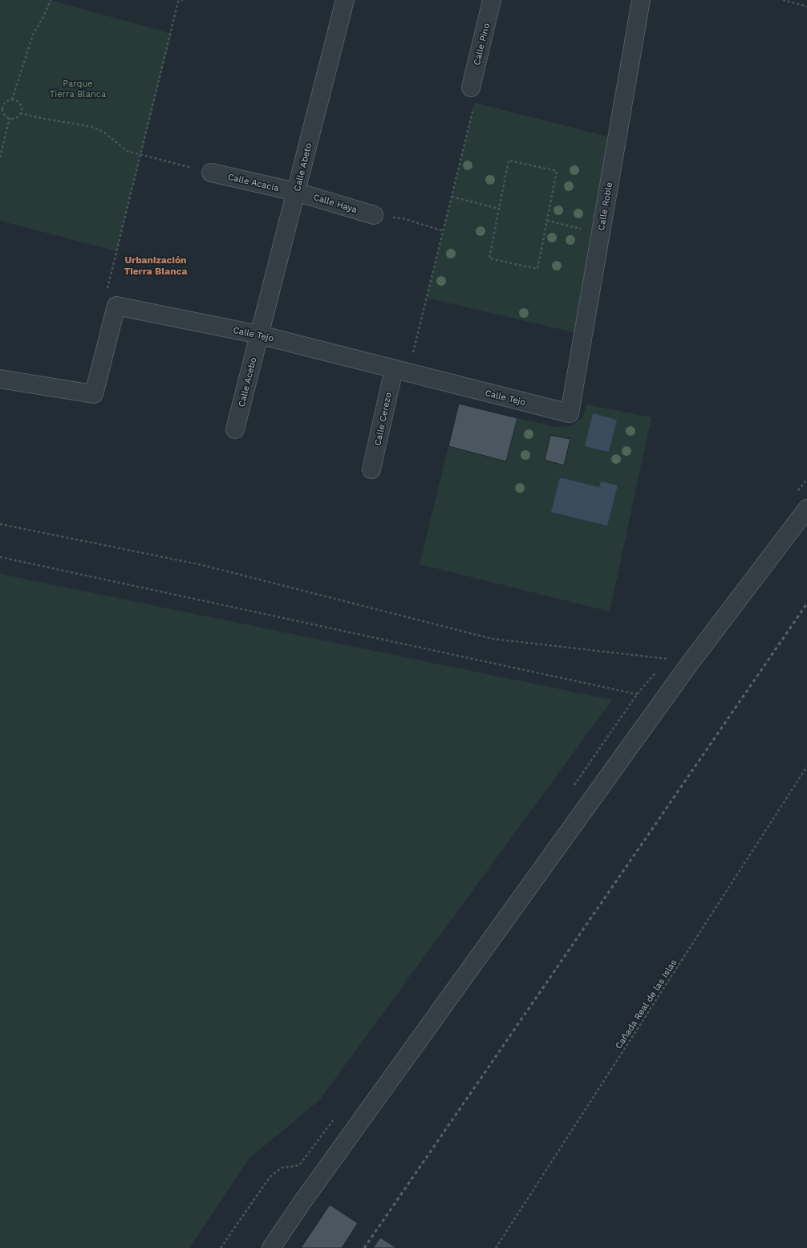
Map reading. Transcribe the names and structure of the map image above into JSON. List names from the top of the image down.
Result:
{
  "streets": {
    "street": [
      "Calle Pino",
      "Calle Abeto",
      "Calle Acacia",
      "Calle Haya",
      "Calle Roble",
      "Calle Tejo",
      "Calle Acebo",
      "Calle Cerezo"
    ],
    "path": ["Cañada Real de las Islas"]
  },
  "crossings": [
    ["Calle Abeto", "Calle Acacia"],
    ["Calle Abeto", "Calle Haya"],
    ["Calle Abeto", "Calle Tejo"],
    ["Calle Abeto", "Calle Acebo"],
    ["Calle Acacia", "Calle Haya"],
    ["Calle Roble", "Calle Tejo"],
    ["Calle Tejo", "Calle Acebo"],
    ["Calle Tejo", "Calle Cerezo"]
  ],
  "districts": ["Urbanización Tierra Blanca"],
  "parks": ["Parque Tierra Blanca"]
}
